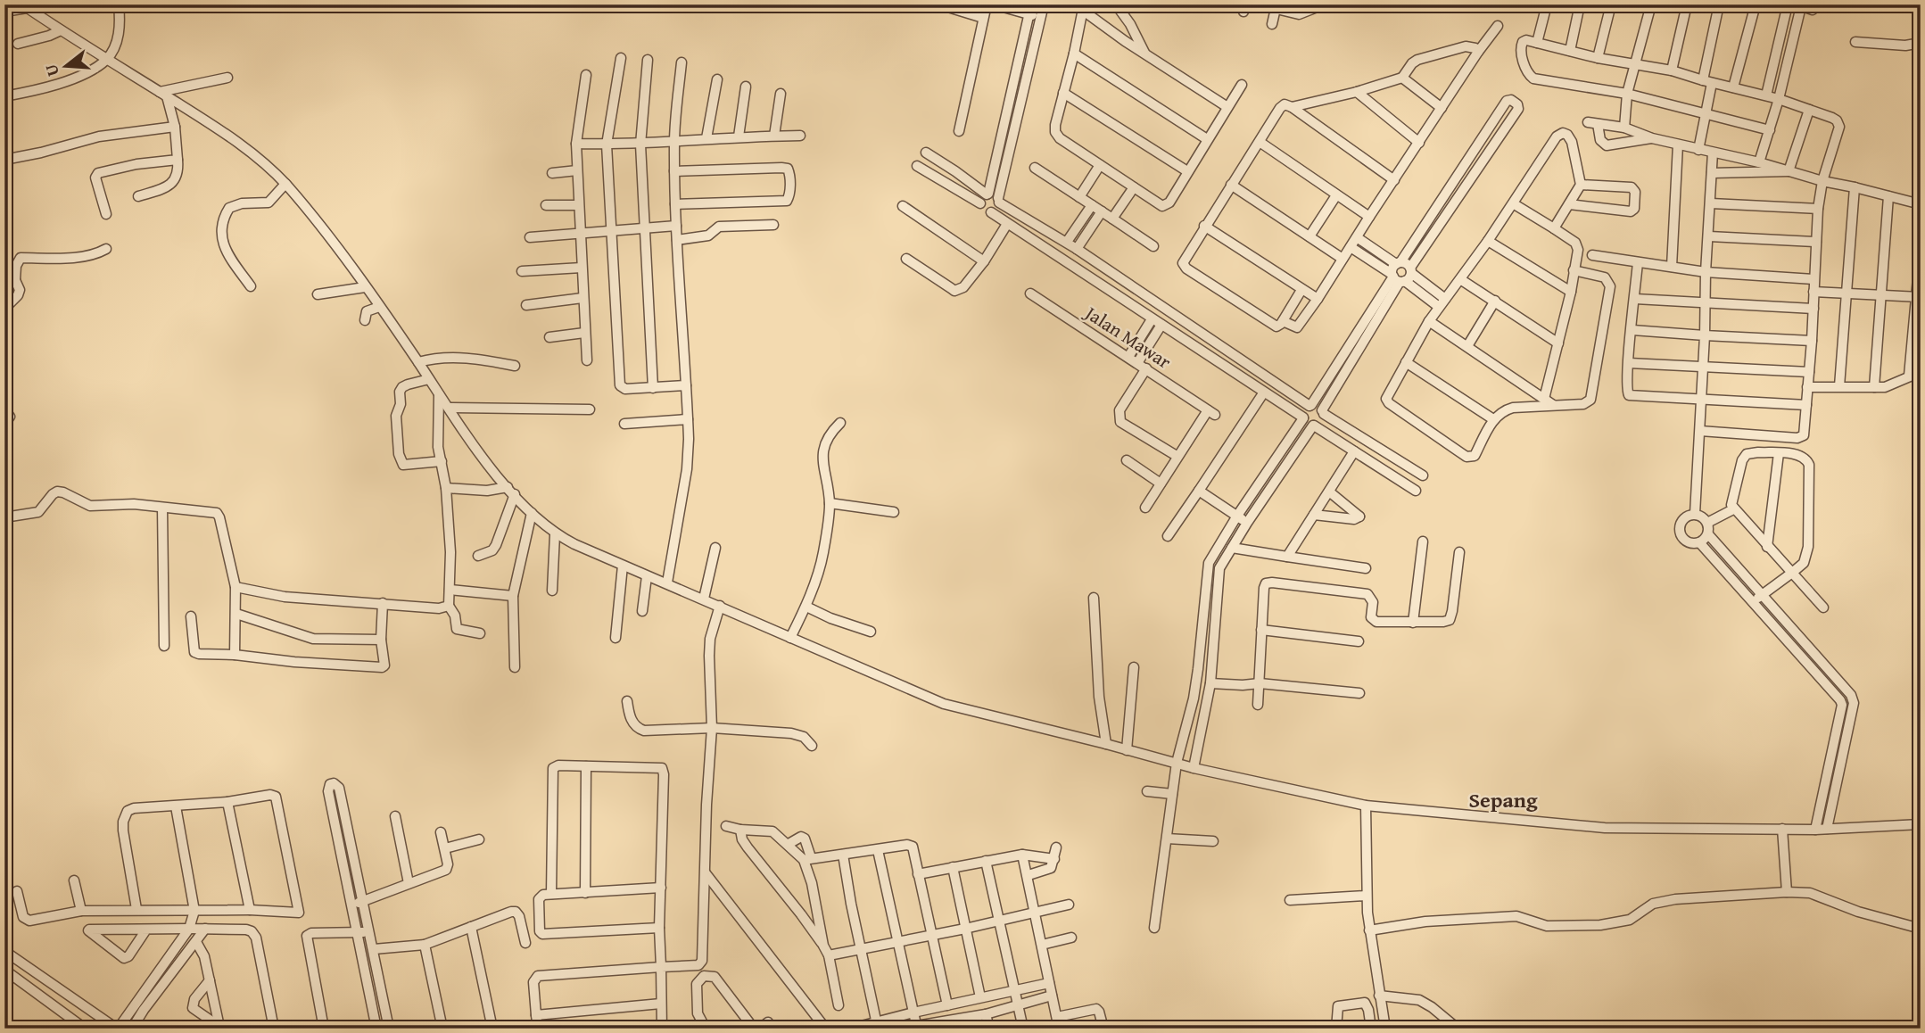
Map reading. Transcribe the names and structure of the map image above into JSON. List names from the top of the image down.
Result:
{
  "streets": {
    "street": ["Jalan Mawar"]
  },
  "districts": ["Sepang"],
  "north": "left"
}
